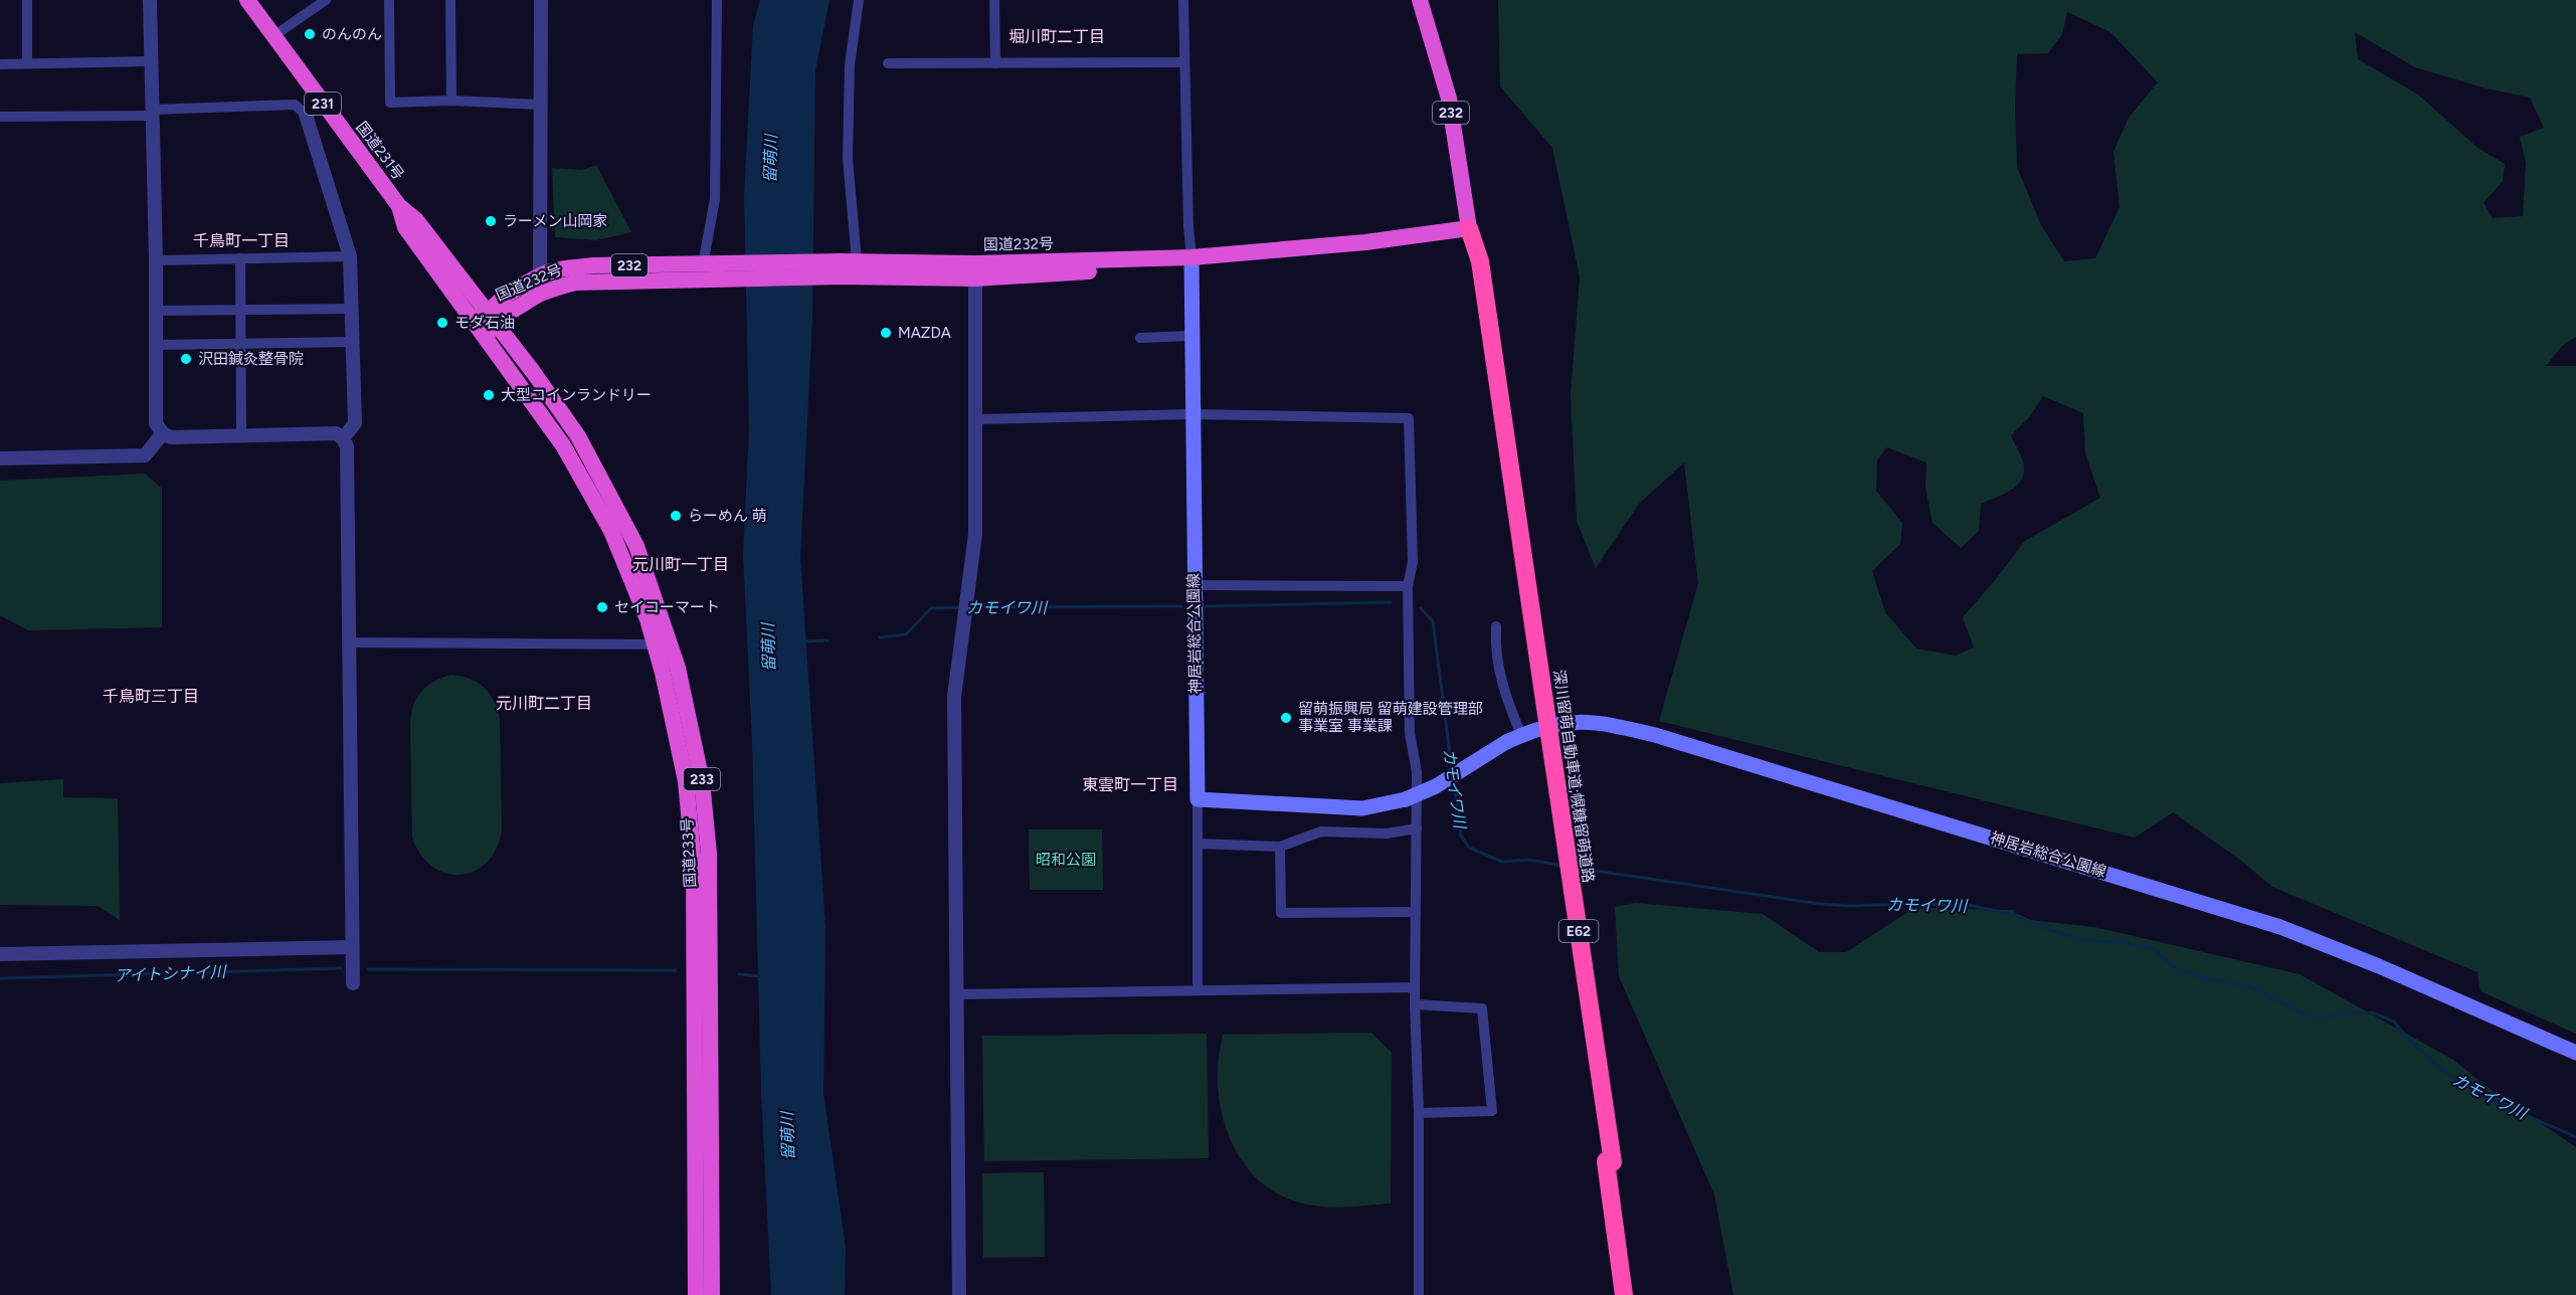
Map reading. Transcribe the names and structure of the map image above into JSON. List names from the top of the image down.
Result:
{
  "streets": {
    "highway": [
      "231",
      "232",
      "国道231号",
      "国道232号",
      "深川留萌自動車道;幌糠留萌道路",
      "233",
      "国道233号",
      "E62"
    ],
    "main road": ["神居岩総合公園線"]
  },
  "crossings": [
    ["232", "国道232号"],
    ["232", "深川留萌自動車道;幌糠留萌道路"],
    ["国道231号", "国道232号"],
    ["国道231号", "国道233号"],
    ["国道232号", "神居岩総合公園線"],
    ["国道232号", "深川留萌自動車道;幌糠留萌道路"],
    ["国道232号", "国道233号"]
  ],
  "districts": [
    "堀川町二丁目",
    "千鳥町一丁目",
    "元川町一丁目",
    "千鳥町三丁目",
    "元川町二丁目",
    "東雲町一丁目"
  ],
  "water": ["留萌川", "カモイワ川", "アイトシナイ川"],
  "parks": ["昭和公園"],
  "places": [
    "のんのん",
    "ラーメン山岡家",
    "モダ石油",
    "MAZDA",
    "沢田鍼灸整骨院",
    "大型コインランドリー",
    "らーめん 萌",
    "セイコーマート",
    "留萌振興局 留萌建設管理部 事業室 事業課"
  ]
}
